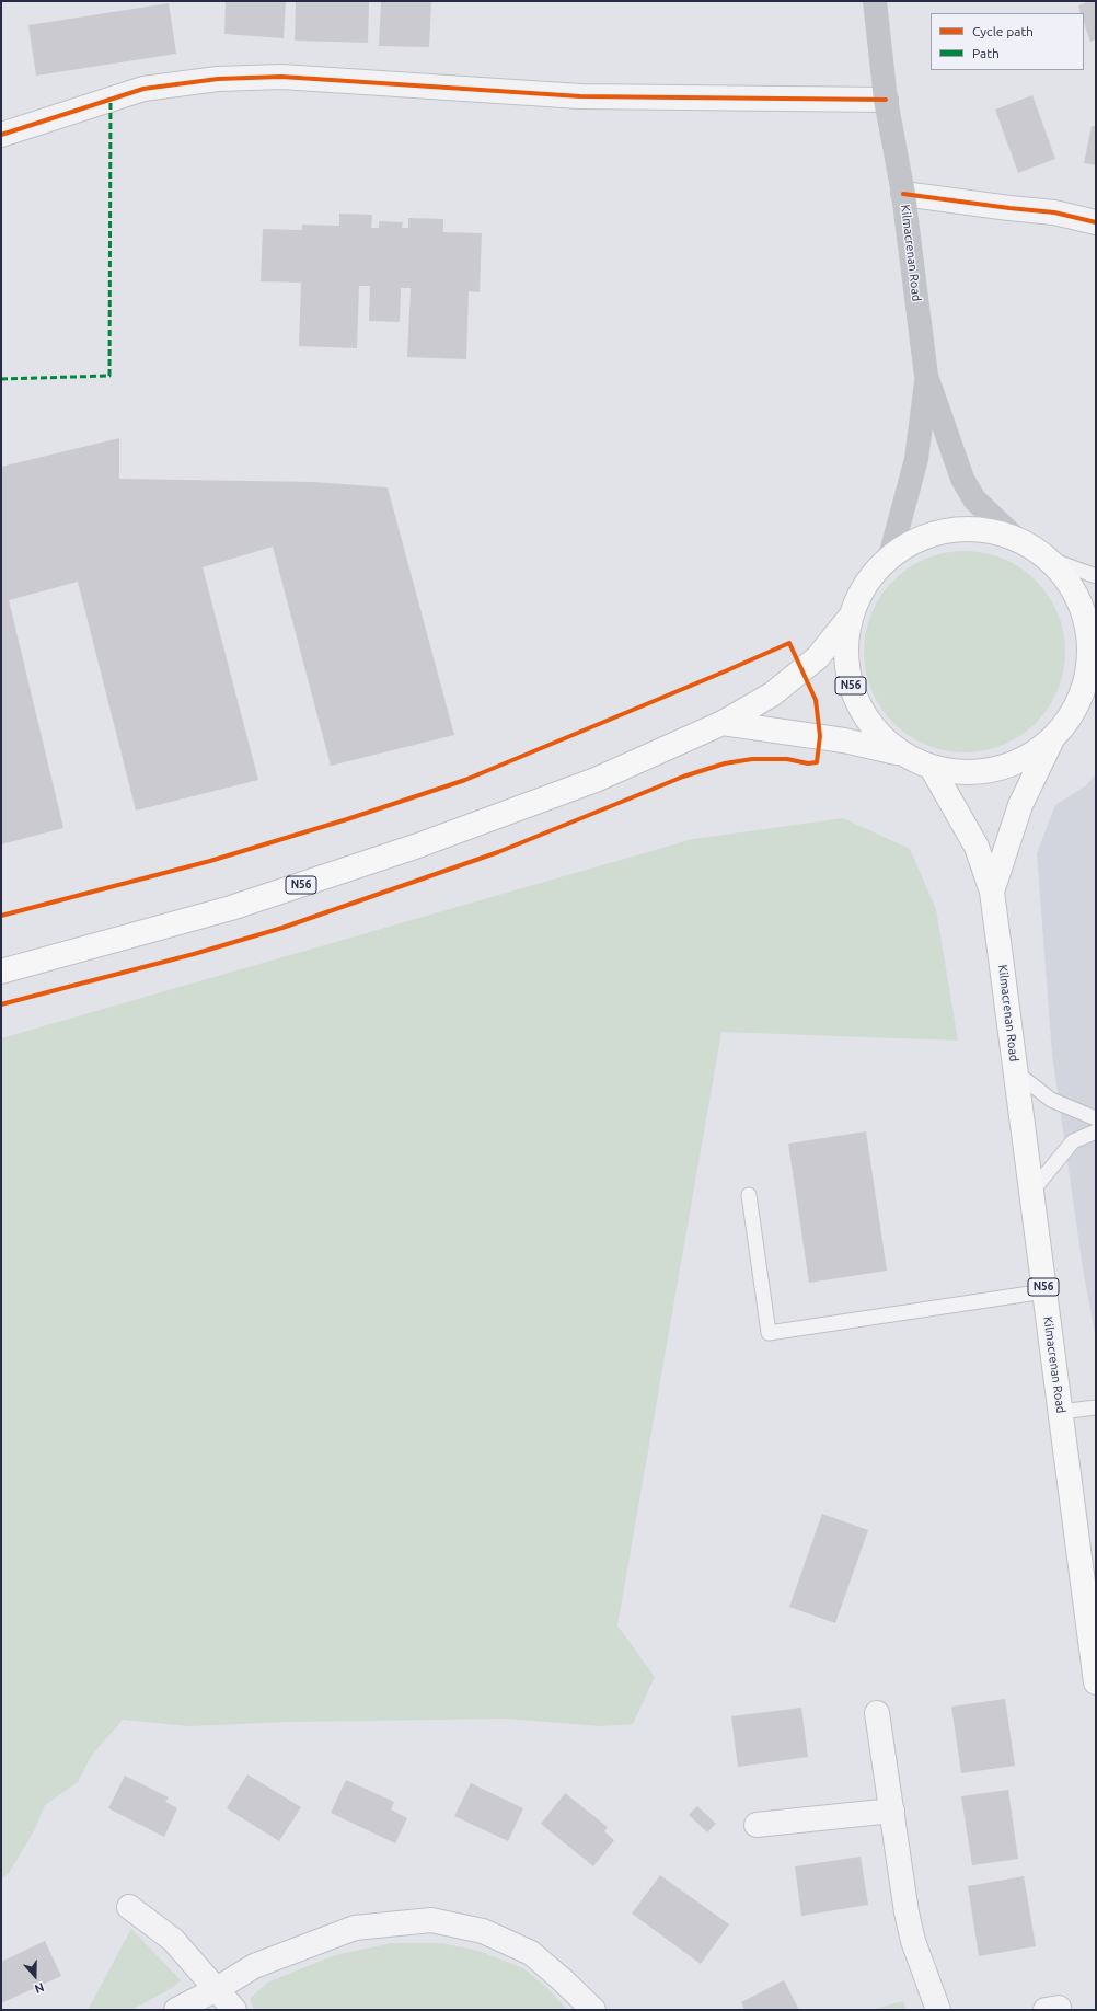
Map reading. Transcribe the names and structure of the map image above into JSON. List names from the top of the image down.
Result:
{
  "streets": {
    "main road": ["Kilmacrenan Road", "N56"]
  },
  "crossings": [
    ["Kilmacrenan Road", "N56"]
  ],
  "legend": ["Cycle path", "Path"],
  "north": "bottom"
}
